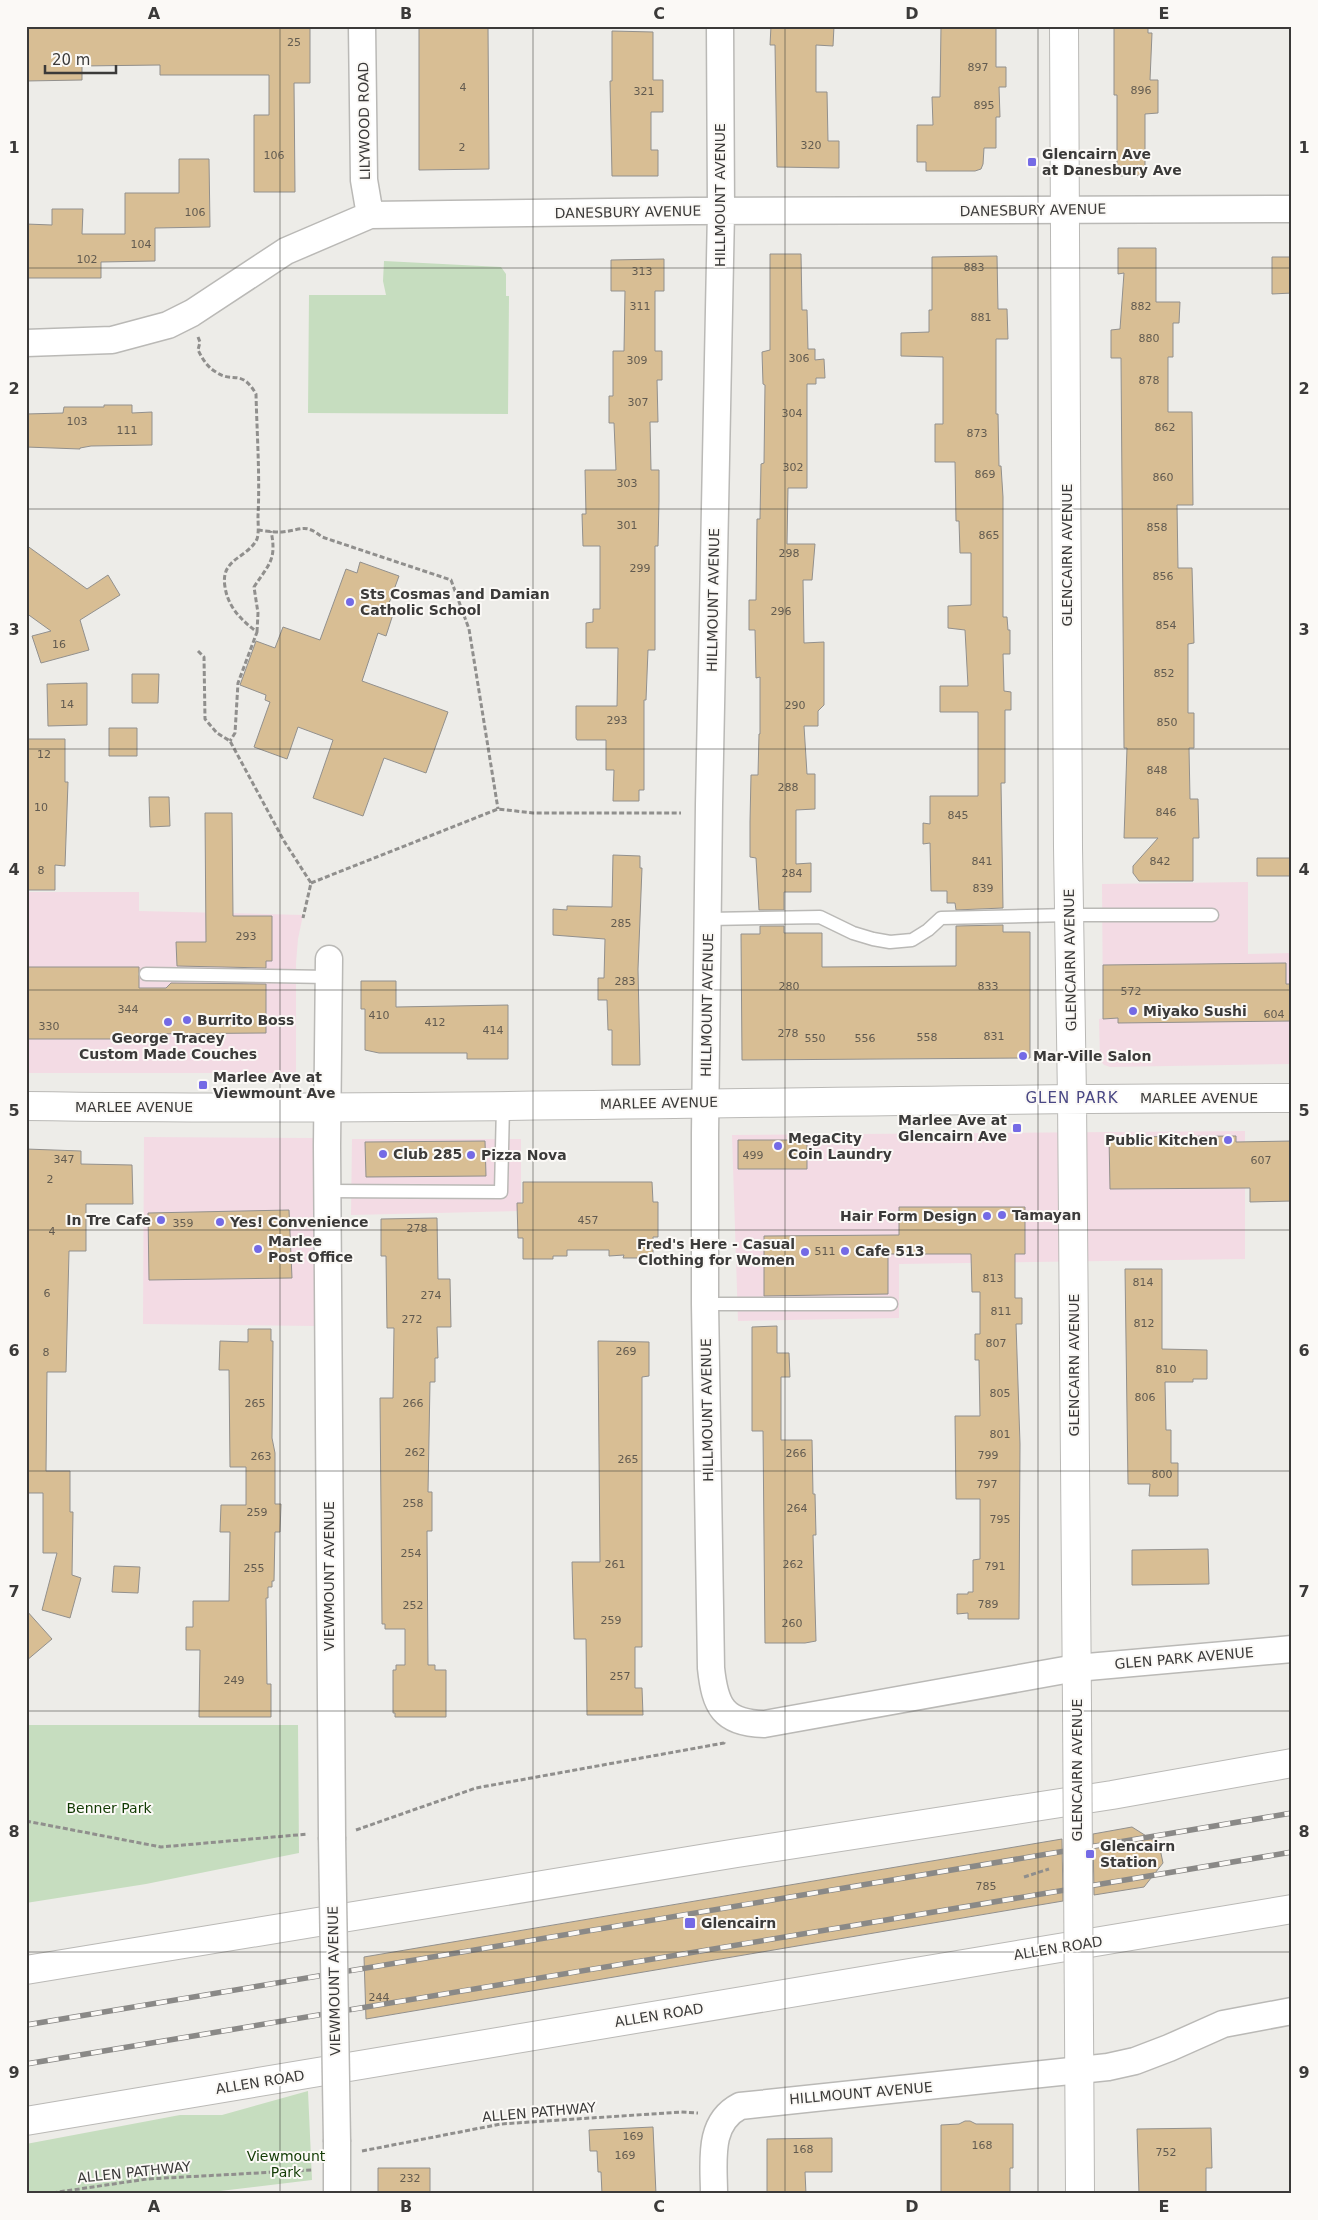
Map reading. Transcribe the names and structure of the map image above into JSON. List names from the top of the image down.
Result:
{
  "streets": {
    "main road": ["GLENCAIRN AVENUE", "MARLEE AVENUE", "ALLEN ROAD"],
    "street": [
      "LILYWOOD ROAD",
      "HILLMOUNT AVENUE",
      "DANESBURY AVENUE",
      "VIEWMOUNT AVENUE",
      "GLEN PARK AVENUE"
    ],
    "path": ["ALLEN PATHWAY"]
  },
  "crossings": [
    ["LILYWOOD ROAD", "DANESBURY AVENUE"],
    ["HILLMOUNT AVENUE", "DANESBURY AVENUE"],
    ["HILLMOUNT AVENUE", "GLENCAIRN AVENUE"],
    ["HILLMOUNT AVENUE", "MARLEE AVENUE"],
    ["HILLMOUNT AVENUE", "ALLEN PATHWAY"],
    ["DANESBURY AVENUE", "GLENCAIRN AVENUE"],
    ["GLENCAIRN AVENUE", "MARLEE AVENUE"],
    ["GLENCAIRN AVENUE", "GLEN PARK AVENUE"],
    ["MARLEE AVENUE", "VIEWMOUNT AVENUE"],
    ["VIEWMOUNT AVENUE", "ALLEN PATHWAY"]
  ],
  "districts": ["GLEN PARK"],
  "parks": ["Benner Park", "Viewmount Park"],
  "places": {
    "transit": [
      "Glencairn Ave at Danesbury Ave",
      "Marlee Ave at Viewmount Ave",
      "Marlee Ave at Glencairn Ave",
      "Glencairn Station",
      "Glencairn"
    ],
    "other": [
      "Sts Cosmas and Damian Catholic School",
      "Miyako Sushi",
      "Burrito Boss",
      "George Tracey Custom Made Couches",
      "Mar-Ville Salon",
      "Public Kitchen",
      "MegaCity Coin Laundry",
      "Club 285",
      "Pizza Nova",
      "Tamayan",
      "Hair Form Design",
      "In Tre Cafe",
      "Yes! Convenience",
      "Marlee Post Office",
      "Cafe 513",
      "Fred's Here - Casual Clothing for Women"
    ]
  },
  "house_numbers": [
    "25",
    "897",
    "4",
    "896",
    "321",
    "895",
    "320",
    "2",
    "106",
    "106",
    "104",
    "102",
    "883",
    "313",
    "311",
    "882",
    "881",
    "880",
    "306",
    "309",
    "878",
    "307",
    "304",
    "103",
    "862",
    "111",
    "873",
    "302",
    "869",
    "860",
    "303",
    "301",
    "858",
    "865",
    "298",
    "299",
    "856",
    "296",
    "854",
    "16",
    "852",
    "14",
    "290",
    "293",
    "850",
    "12",
    "848",
    "288",
    "10",
    "846",
    "845",
    "841",
    "842",
    "8",
    "284",
    "839",
    "285",
    "293",
    "283",
    "280",
    "833",
    "572",
    "344",
    "604",
    "410",
    "412",
    "330",
    "414",
    "278",
    "831",
    "558",
    "550",
    "556",
    "499",
    "347",
    "607",
    "2",
    "457",
    "359",
    "278",
    "4",
    "511",
    "813",
    "814",
    "6",
    "274",
    "811",
    "272",
    "812",
    "807",
    "269",
    "8",
    "810",
    "805",
    "806",
    "265",
    "266",
    "801",
    "262",
    "266",
    "799",
    "263",
    "265",
    "800",
    "797",
    "258",
    "264",
    "259",
    "795",
    "254",
    "261",
    "262",
    "791",
    "255",
    "789",
    "252",
    "259",
    "260",
    "257",
    "249",
    "785",
    "244",
    "169",
    "168",
    "168",
    "752",
    "169",
    "232"
  ],
  "scale_bar": "20 m",
  "grid": {
    "columns": [
      "A",
      "B",
      "C",
      "D",
      "E"
    ],
    "rows": [
      "1",
      "2",
      "3",
      "4",
      "5",
      "6",
      "7",
      "8",
      "9"
    ]
  }
}
